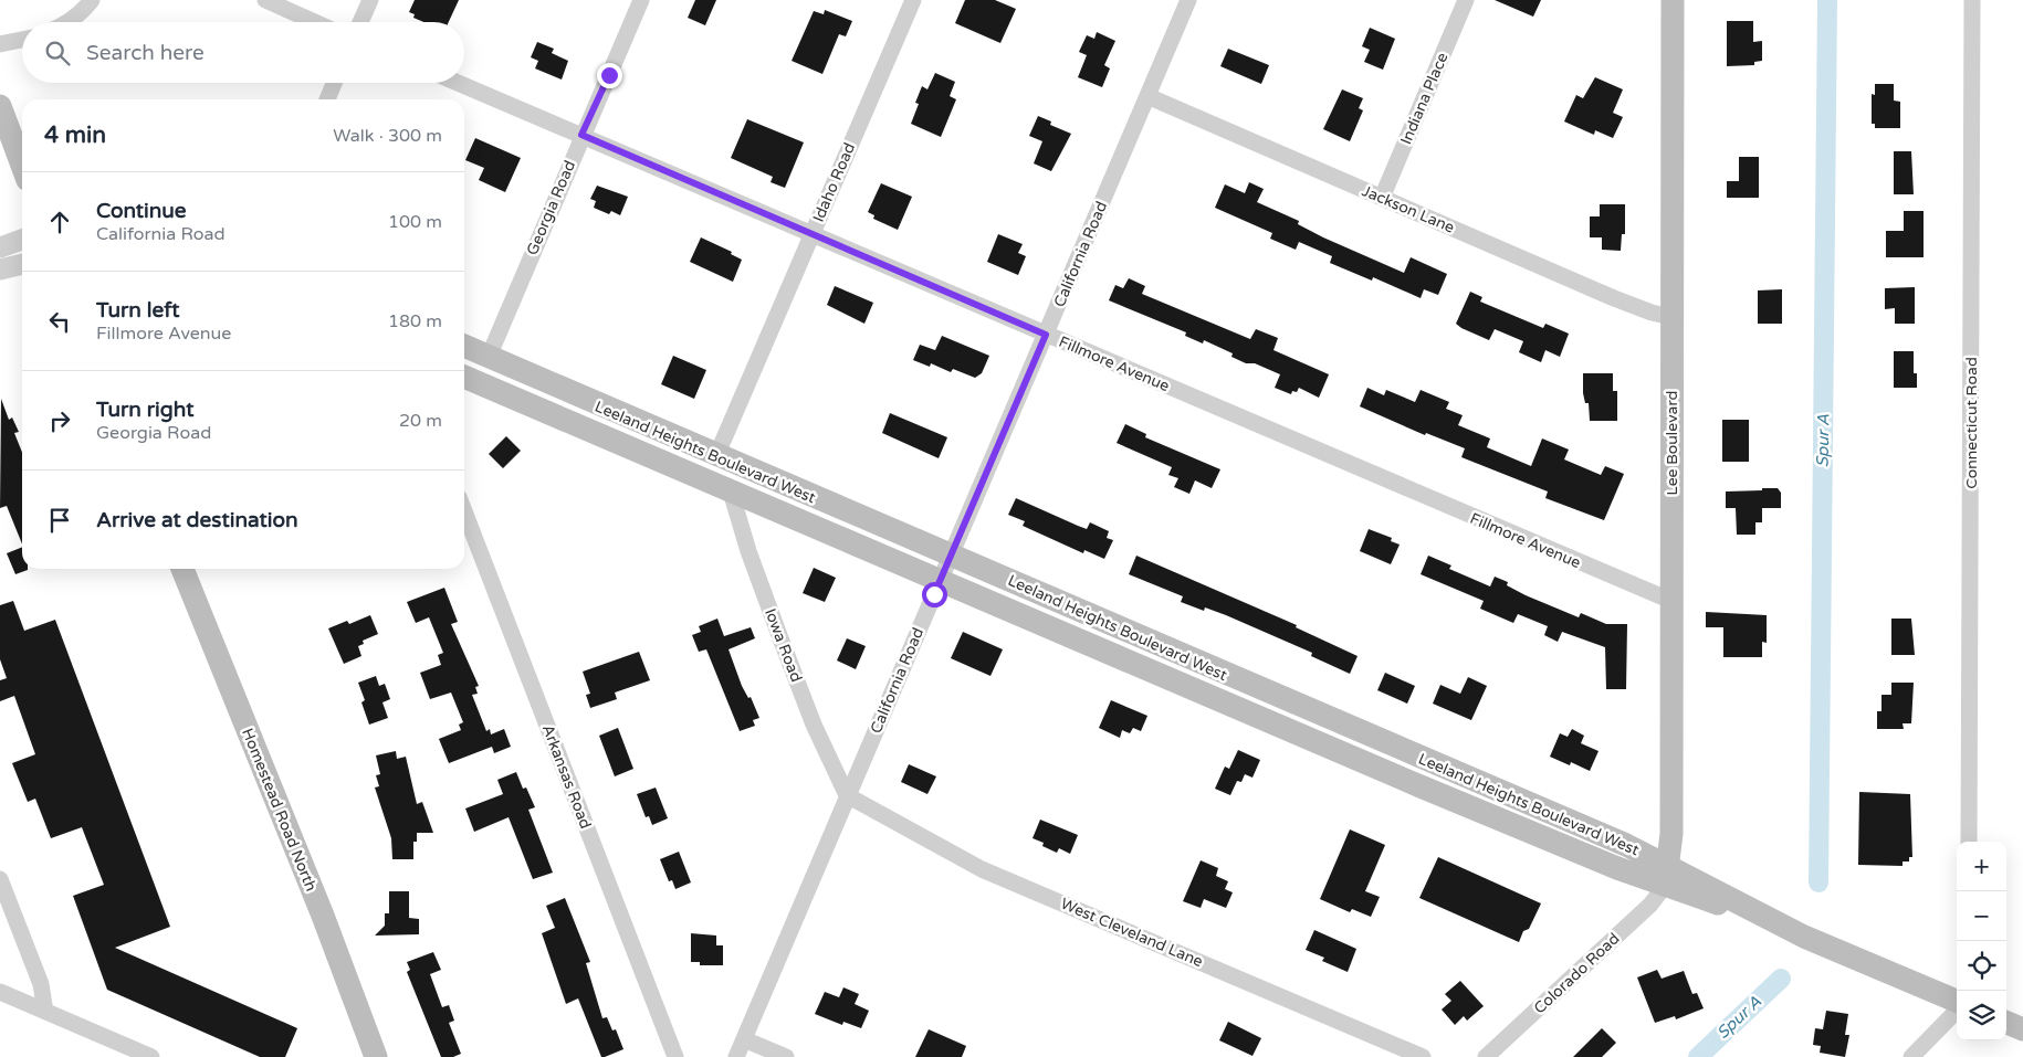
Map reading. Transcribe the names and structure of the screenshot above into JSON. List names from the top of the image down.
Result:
{
  "streets": {
    "main road": ["Lee Boulevard", "Leeland Heights Boulevard West", "Homestead Road North"],
    "street": [
      "Indiana Place",
      "Idaho Road",
      "Georgia Road",
      "Jackson Lane",
      "California Road",
      "Fillmore Avenue",
      "Connecticut Road",
      "Iowa Road",
      "Arkansas Road",
      "West Cleveland Lane",
      "Colorado Road"
    ]
  },
  "crossings": [
    ["Indiana Place", "Jackson Lane"],
    ["Idaho Road", "Fillmore Avenue"],
    ["Idaho Road", "Leeland Heights Boulevard West"],
    ["Georgia Road", "Fillmore Avenue"],
    ["Georgia Road", "Leeland Heights Boulevard West"],
    ["Jackson Lane", "California Road"],
    ["Jackson Lane", "Lee Boulevard"],
    ["California Road", "Fillmore Avenue"],
    ["California Road", "Leeland Heights Boulevard West"],
    ["California Road", "Iowa Road"],
    ["California Road", "West Cleveland Lane"],
    ["Fillmore Avenue", "Lee Boulevard"],
    ["Lee Boulevard", "Leeland Heights Boulevard West"],
    ["Lee Boulevard", "Colorado Road"],
    ["Leeland Heights Boulevard West", "Iowa Road"],
    ["Leeland Heights Boulevard West", "Colorado Road"],
    ["Iowa Road", "West Cleveland Lane"]
  ],
  "water": ["Spur A"],
  "page": {
    "search": "Search here",
    "heading": ["4 min", "Walk · 300 m"],
    "list": [
      ["Continue", "California Road", "100 m"],
      ["Turn left", "Fillmore Avenue", "180 m"],
      ["Turn right", "Georgia Road", "20 m"],
      "Arrive at destination"
    ],
    "map_buttons": ["+", "−"]
  }
}
